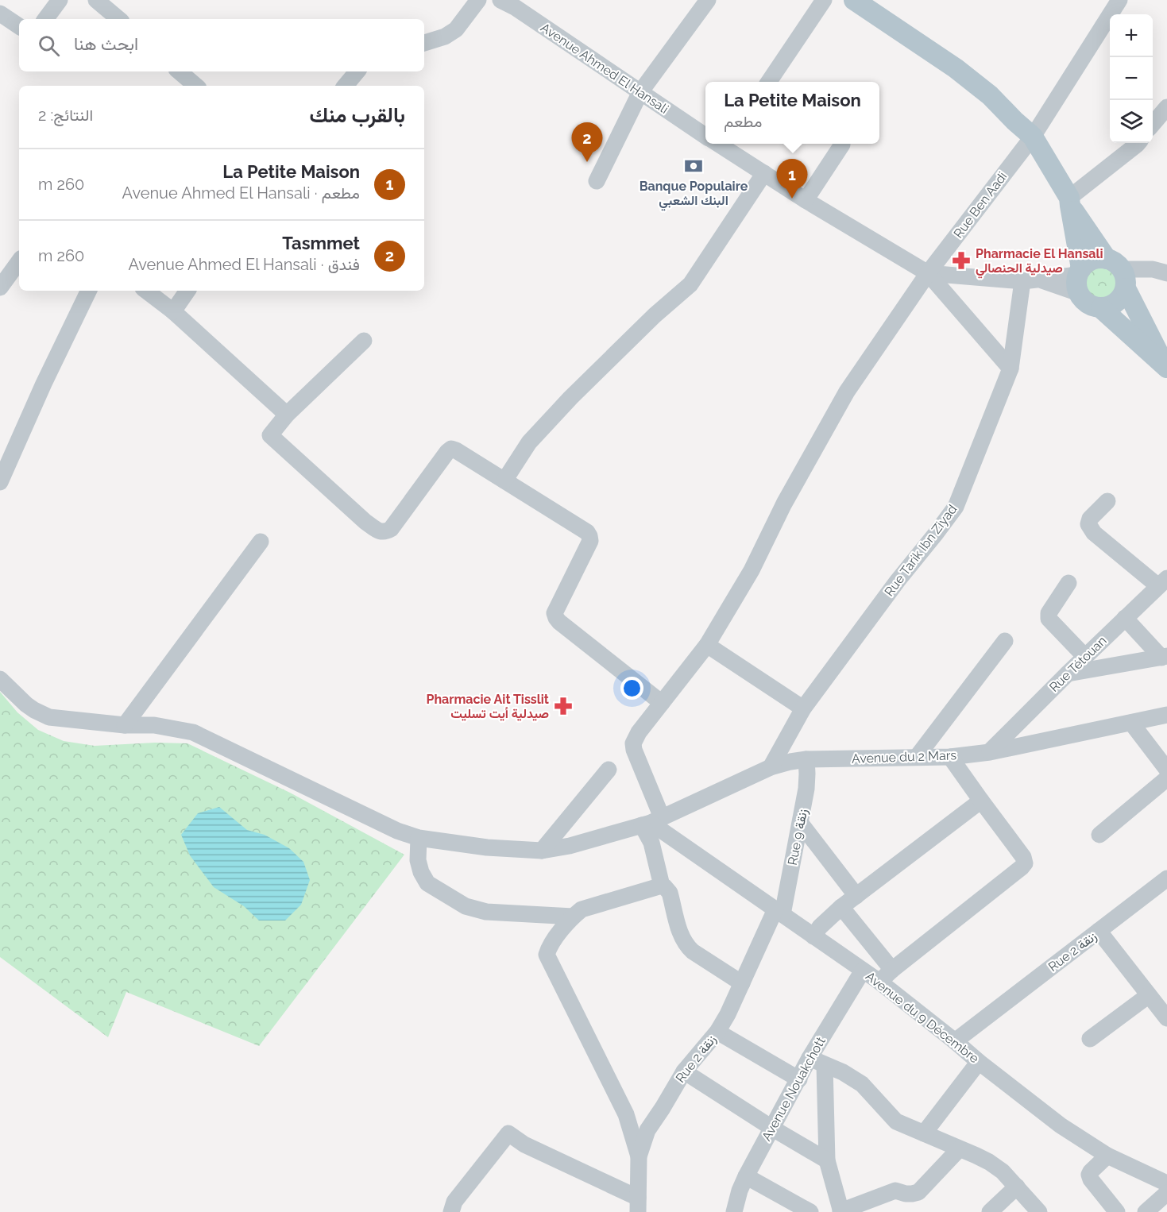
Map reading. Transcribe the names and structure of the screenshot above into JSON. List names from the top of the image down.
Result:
{
  "streets": {
    "street": [
      "Avenue Ahmed El Hansali",
      "Rue Ben Aadi",
      "Rue Tarik Ibn Ziyad",
      "Rue Tétouan",
      "Avenue du 2 Mars",
      "Rue 9 زنقة",
      "Rue 2 زنقة",
      "Avenue du 9 Décembre",
      "Avenue Nouakchott"
    ]
  },
  "crossings": [
    ["Rue Ben Aadi", "Avenue du 2 Mars"],
    ["Rue Ben Aadi", "Avenue du 9 Décembre"],
    ["Rue Tarik Ibn Ziyad", "Avenue du 2 Mars"],
    ["Rue Tétouan", "Avenue du 2 Mars"],
    ["Avenue du 2 Mars", "Rue 9 زنقة"],
    ["Avenue du 2 Mars", "Avenue du 9 Décembre"],
    ["Rue 9 زنقة", "Rue 2 زنقة"],
    ["Rue 9 زنقة", "Avenue du 9 Décembre"],
    ["Rue 2 زنقة", "Avenue du 9 Décembre"],
    ["Avenue du 9 Décembre", "Avenue Nouakchott"]
  ],
  "places": {
    "bank": ["Banque Populaire البنك الشعبي"],
    "pharmacy": ["Pharmacie El Hansali صيدلية الحنصالي", "Pharmacie Ait Tisslit صيدلية أيت تسليت"]
  },
  "page": {
    "map_buttons": ["+", "−"],
    "search": "ابحث هنا",
    "popup": ["La Petite Maison", "مطعم"],
    "heading": ["بالقرب منك", "النتائج: 2"],
    "pins": ["2", "1"],
    "list": [
      {
        "mark": "1",
        "name": "La Petite Maison",
        "note": "مطعم · Avenue Ahmed El Hansali",
        "value": "260 m"
      },
      {
        "mark": "2",
        "name": "Tasmmet",
        "note": "فندق · Avenue Ahmed El Hansali",
        "value": "260 m"
      }
    ]
  }
}
